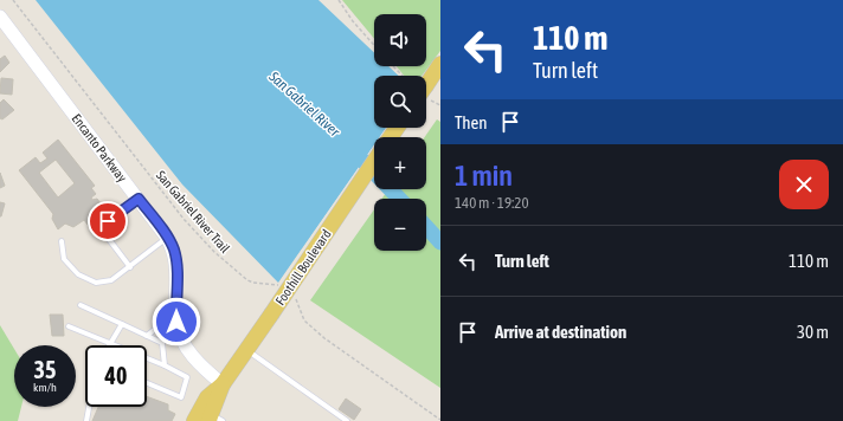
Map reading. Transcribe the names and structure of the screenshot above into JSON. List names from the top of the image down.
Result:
{
  "streets": {
    "main road": ["Foothill Boulevard"],
    "street": ["Encanto Parkway"],
    "path": ["San Gabriel River Trail"]
  },
  "crossings": [
    ["Encanto Parkway", "Foothill Boulevard"]
  ],
  "water": ["San Gabriel River"],
  "page": {
    "turn": ["110 m", "Turn left"],
    "map_buttons": ["+", "−"],
    "then": "Then",
    "heading": ["1 min", "140 m · 19:20"],
    "list": [
      {
        "name": "Turn left",
        "value": "110 m"
      },
      {
        "name": "Arrive at destination",
        "value": "30 m"
      }
    ],
    "speed": "35 km/h",
    "limit": "40"
  }
}
